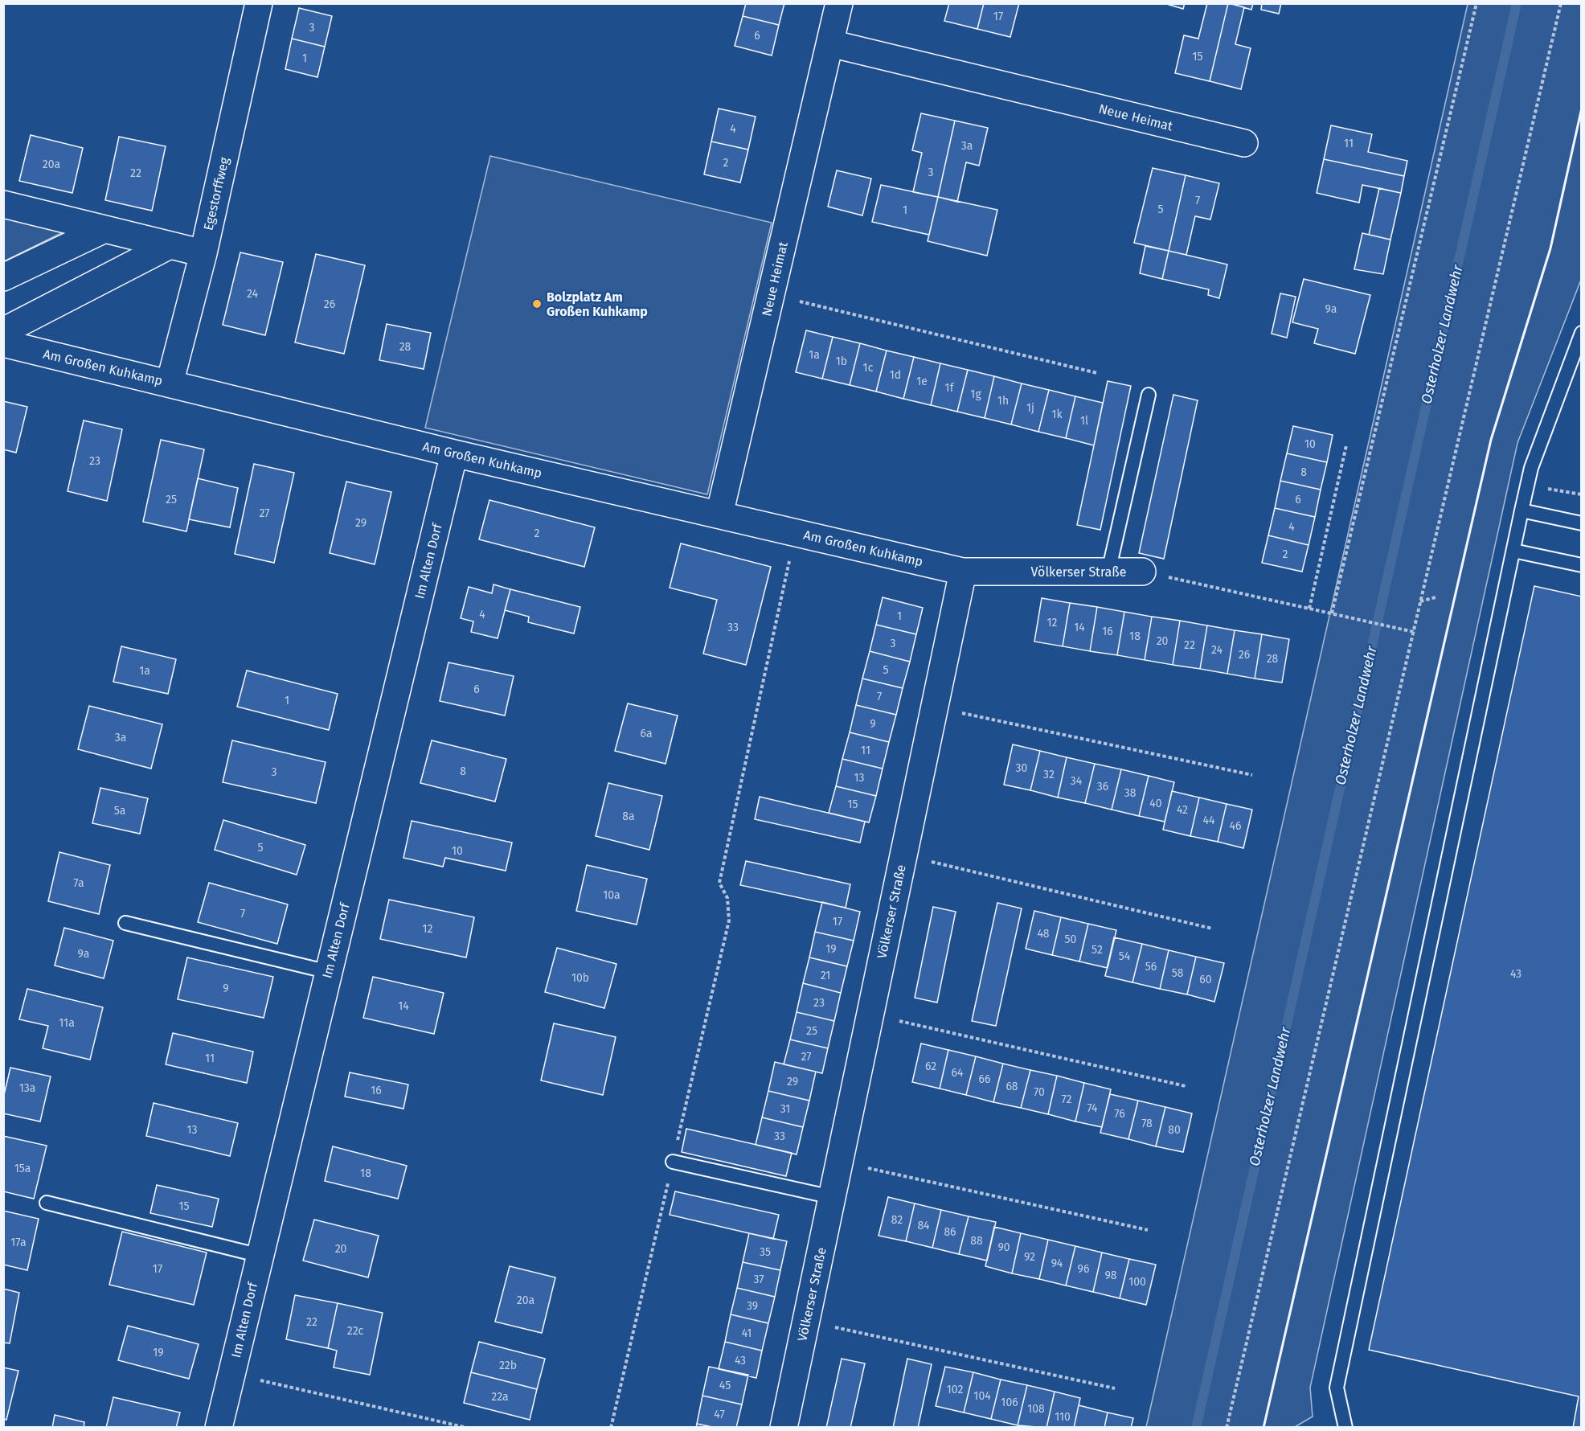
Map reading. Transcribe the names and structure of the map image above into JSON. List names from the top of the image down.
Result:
{
  "streets": {
    "street": [
      "Neue Heimat",
      "Egestorffweg",
      "Am Großen Kuhkamp",
      "Im Alten Dorf",
      "Völkerser Straße"
    ]
  },
  "crossings": [
    ["Neue Heimat", "Am Großen Kuhkamp"],
    ["Egestorffweg", "Am Großen Kuhkamp"],
    ["Am Großen Kuhkamp", "Im Alten Dorf"],
    ["Am Großen Kuhkamp", "Völkerser Straße"]
  ],
  "water": ["Osterholzer Landwehr"],
  "places": ["Bolzplatz Am Großen Kuhkamp"],
  "house_numbers": [
    "17",
    "3",
    "6",
    "15",
    "1",
    "4",
    "11",
    "3a",
    "2",
    "20a",
    "3",
    "22",
    "7",
    "5",
    "1",
    "24",
    "26",
    "9a",
    "28",
    "1a",
    "1b",
    "1c",
    "1d",
    "1e",
    "1f",
    "1g",
    "1h",
    "1j",
    "1k",
    "1l",
    "10",
    "23",
    "8",
    "25",
    "6",
    "27",
    "29",
    "4",
    "2",
    "2",
    "4",
    "1",
    "12",
    "33",
    "14",
    "16",
    "18",
    "20",
    "3",
    "22",
    "24",
    "26",
    "28",
    "5",
    "1a",
    "6",
    "7",
    "1",
    "9",
    "6a",
    "3a",
    "11",
    "30",
    "8",
    "3",
    "32",
    "13",
    "34",
    "36",
    "38",
    "40",
    "15",
    "42",
    "5a",
    "8a",
    "44",
    "46",
    "5",
    "10",
    "7a",
    "10a",
    "7",
    "17",
    "12",
    "48",
    "50",
    "19",
    "52",
    "9a",
    "54",
    "56",
    "58",
    "43",
    "21",
    "10b",
    "60",
    "9",
    "23",
    "14",
    "11a",
    "25",
    "27",
    "11",
    "62",
    "64",
    "66",
    "29",
    "68",
    "13a",
    "16",
    "70",
    "72",
    "74",
    "31",
    "76",
    "78",
    "13",
    "80",
    "33",
    "15a",
    "18",
    "15",
    "82",
    "84",
    "86",
    "88",
    "17a",
    "90",
    "20",
    "35",
    "92",
    "94",
    "17",
    "96",
    "98",
    "37",
    "100",
    "20a",
    "39",
    "22",
    "22c",
    "41",
    "19",
    "43",
    "22b",
    "45",
    "102",
    "104",
    "22a",
    "106",
    "108",
    "47",
    "110"
  ]
}
